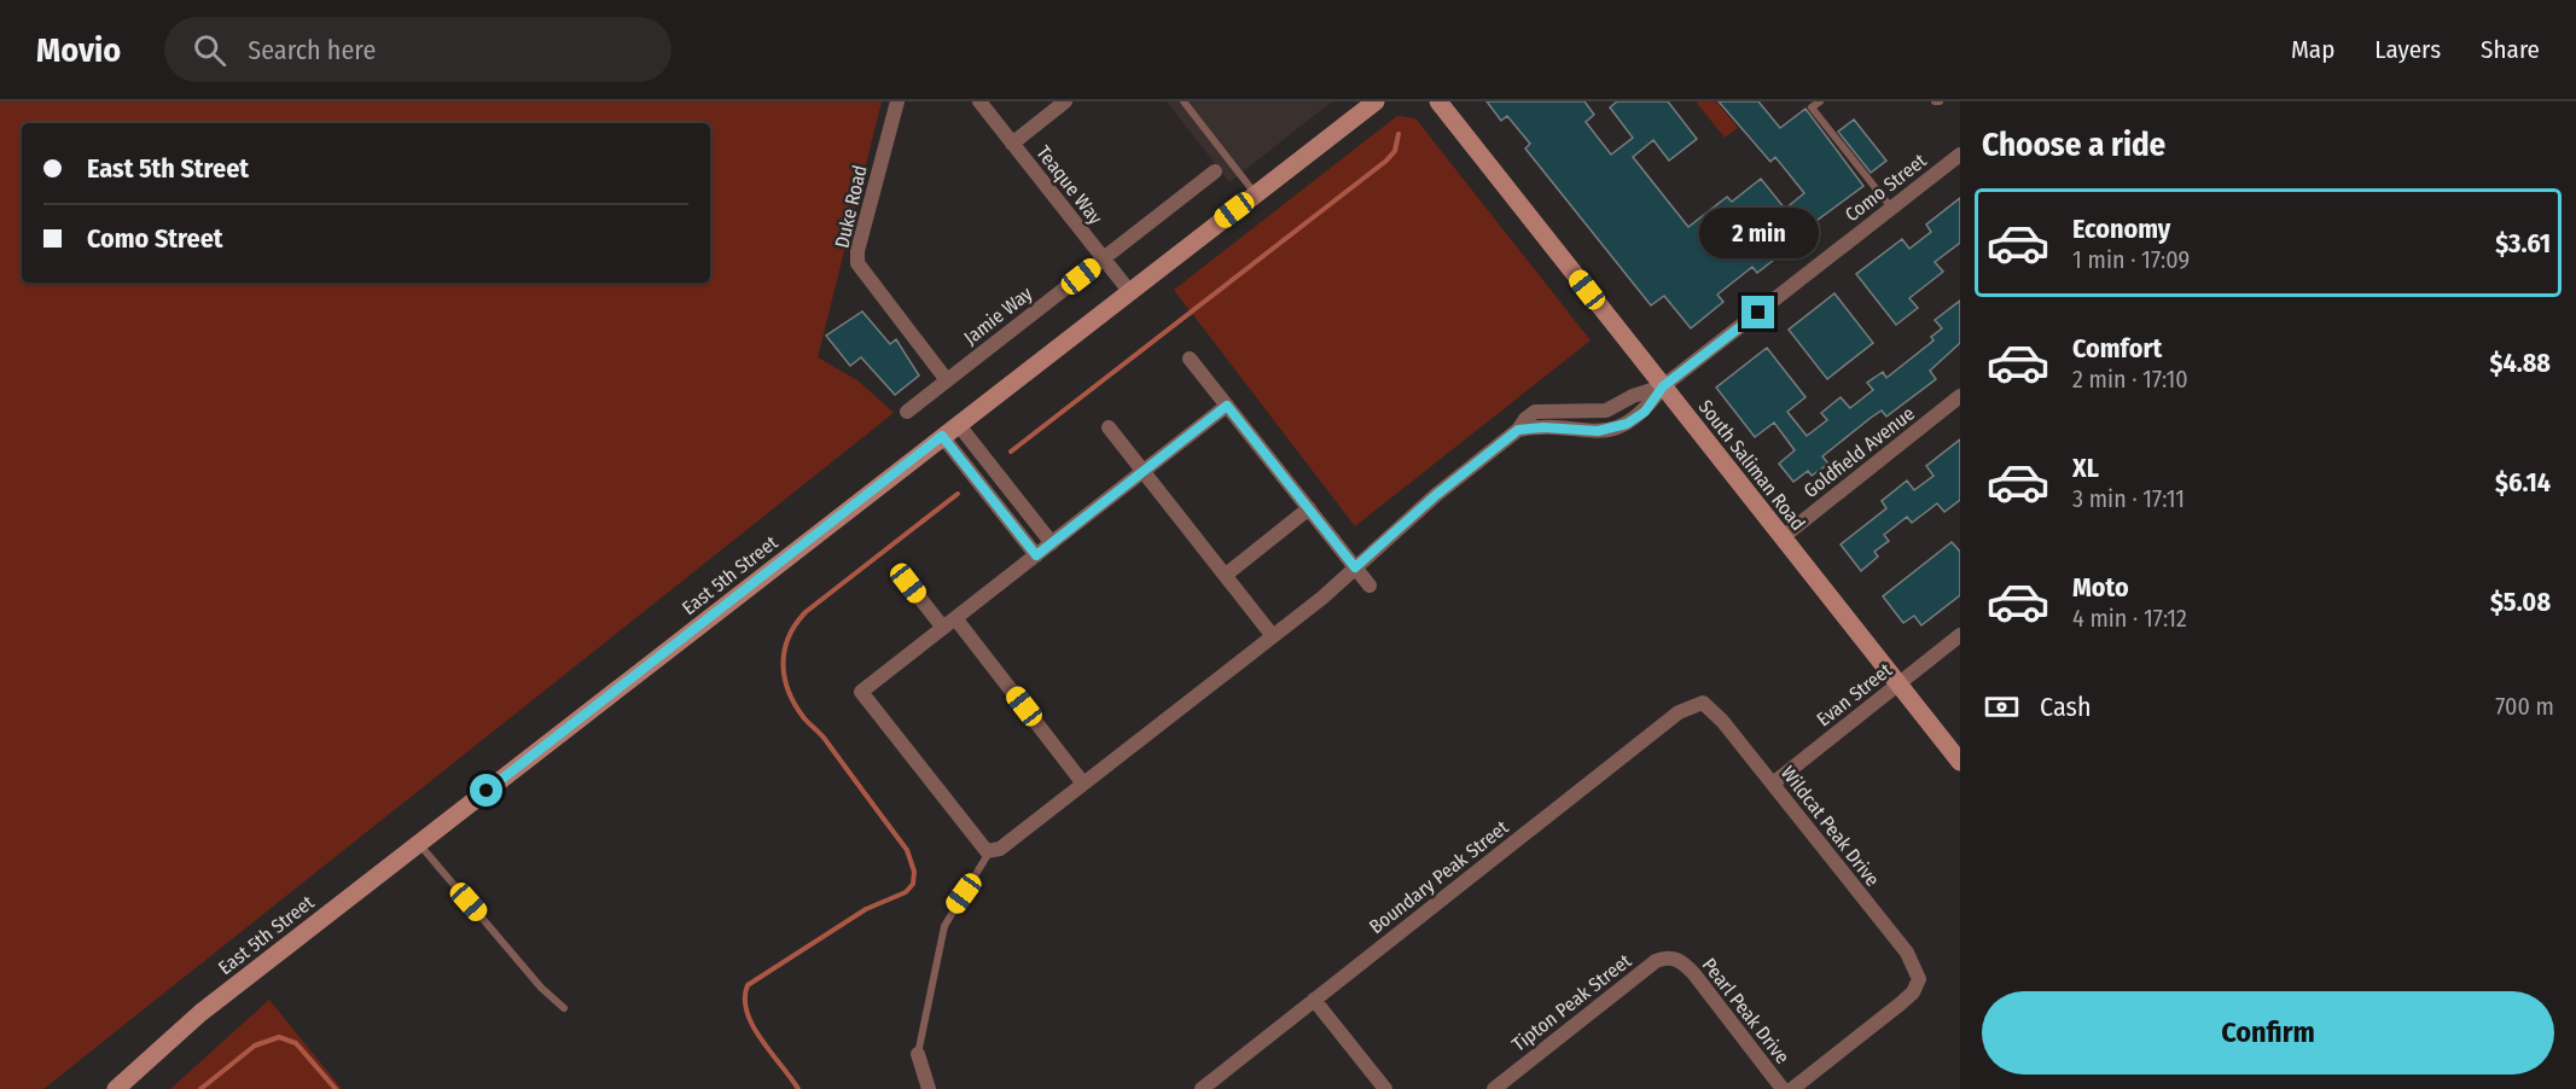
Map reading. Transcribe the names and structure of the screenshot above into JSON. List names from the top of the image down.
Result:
{
  "streets": {
    "main road": ["South Saliman Road", "East 5th Street"],
    "street": [
      "Teaque Way",
      "Como Street",
      "Duke Road",
      "Jamie Way",
      "Goldfield Avenue",
      "Evan Street",
      "Wildcat Peak Drive",
      "Boundary Peak Street",
      "Tipton Peak Street",
      "Pearl Peak Drive"
    ]
  },
  "crossings": [
    ["Teaque Way", "Jamie Way"],
    ["Teaque Way", "East 5th Street"],
    ["Como Street", "South Saliman Road"],
    ["Duke Road", "Jamie Way"],
    ["Goldfield Avenue", "South Saliman Road"],
    ["South Saliman Road", "Evan Street"],
    ["Evan Street", "Wildcat Peak Drive"],
    ["Wildcat Peak Drive", "Boundary Peak Street"],
    ["Tipton Peak Street", "Pearl Peak Drive"]
  ],
  "page": {
    "header": "Movio",
    "search": "Search here",
    "nav": ["Map", "Layers", "Share"],
    "heading": "Choose a ride",
    "banner": ["East 5th Street", "Como Street"],
    "list": [
      {
        "name": "Economy",
        "note": "1 min · 17:09",
        "value": "$3.61"
      },
      {
        "name": "Comfort",
        "note": "2 min · 17:10",
        "value": "$4.88"
      },
      {
        "name": "XL",
        "note": "3 min · 17:11",
        "value": "$6.14"
      },
      {
        "name": "Moto",
        "note": "4 min · 17:12",
        "value": "$5.08"
      }
    ],
    "bubble": "2 min",
    "pay": ["Cash", "700 m"],
    "buttons": "Confirm"
  }
}
